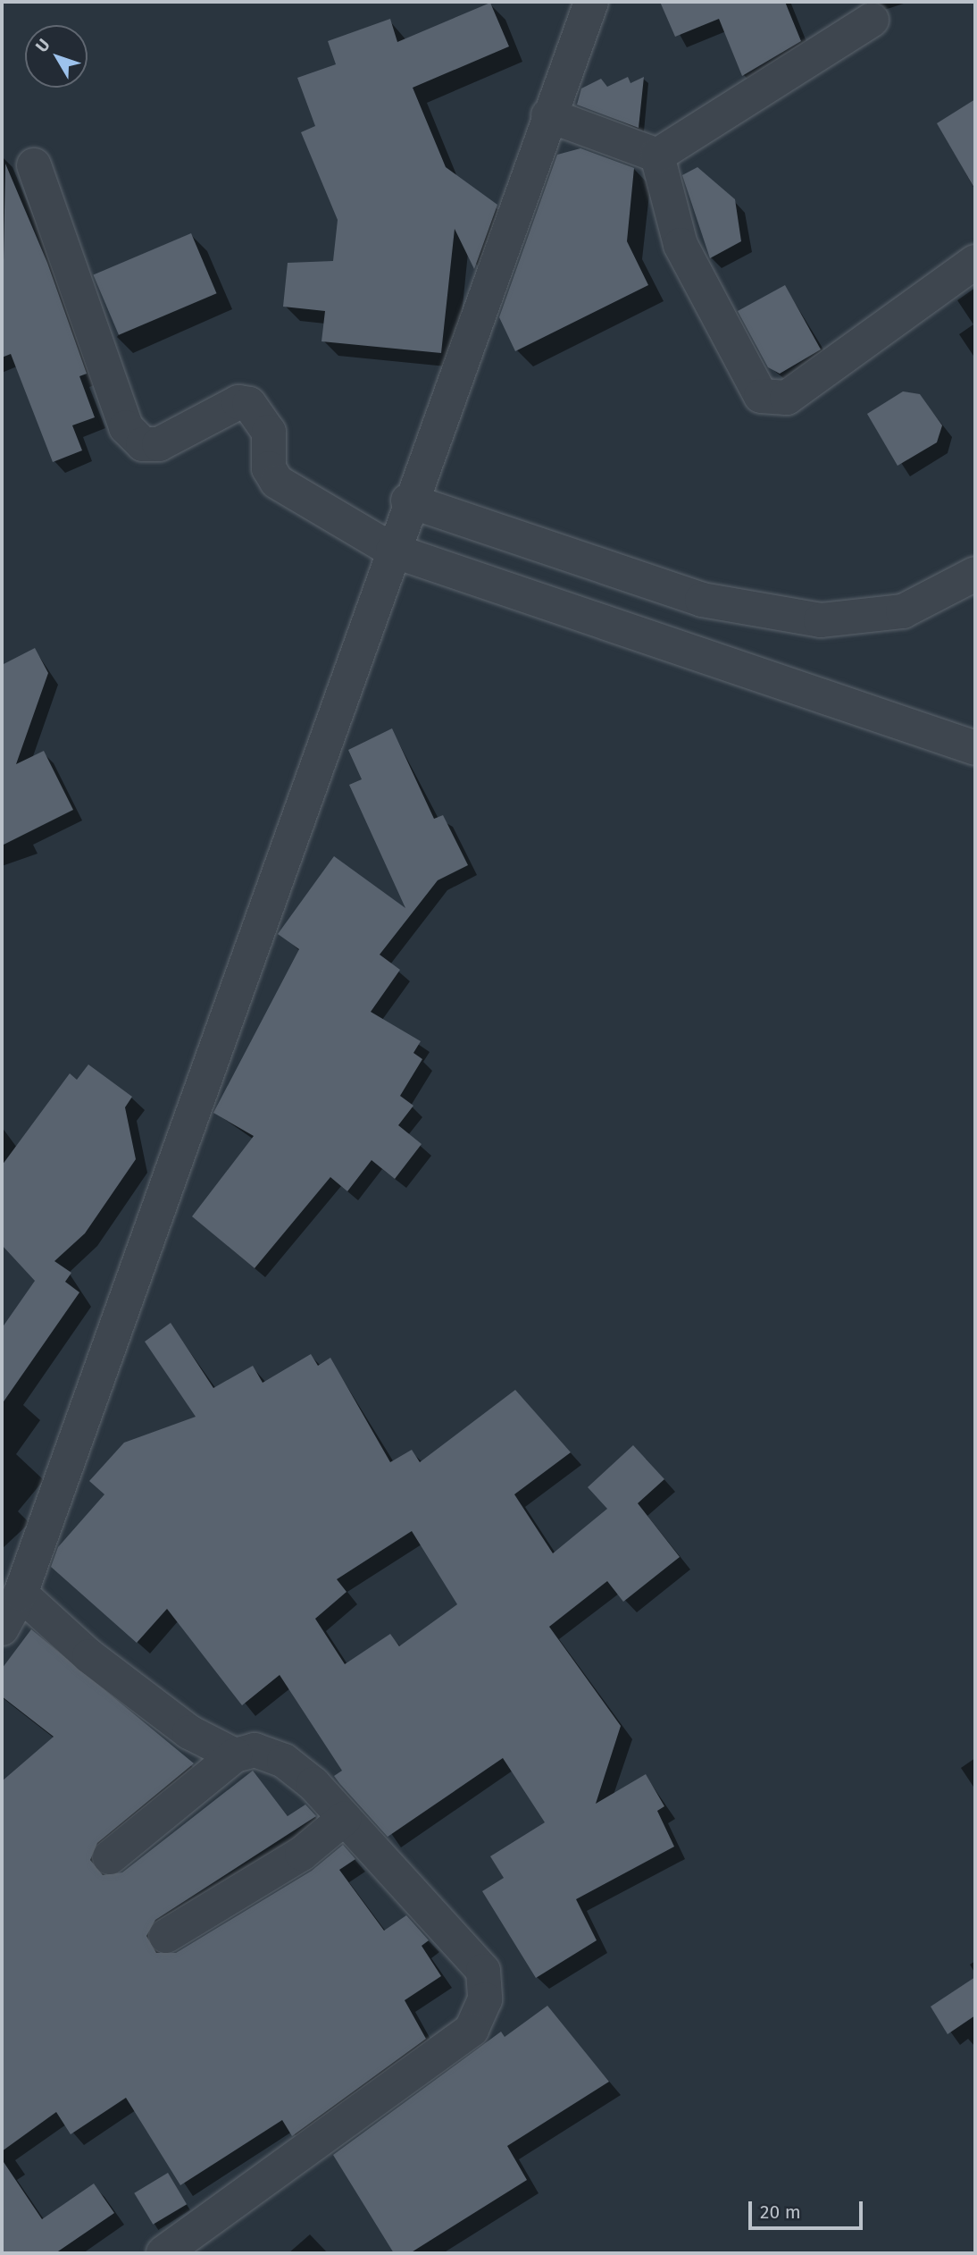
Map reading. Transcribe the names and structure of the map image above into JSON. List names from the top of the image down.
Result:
{
  "scale_bar": "20 m",
  "north": "top left"
}
